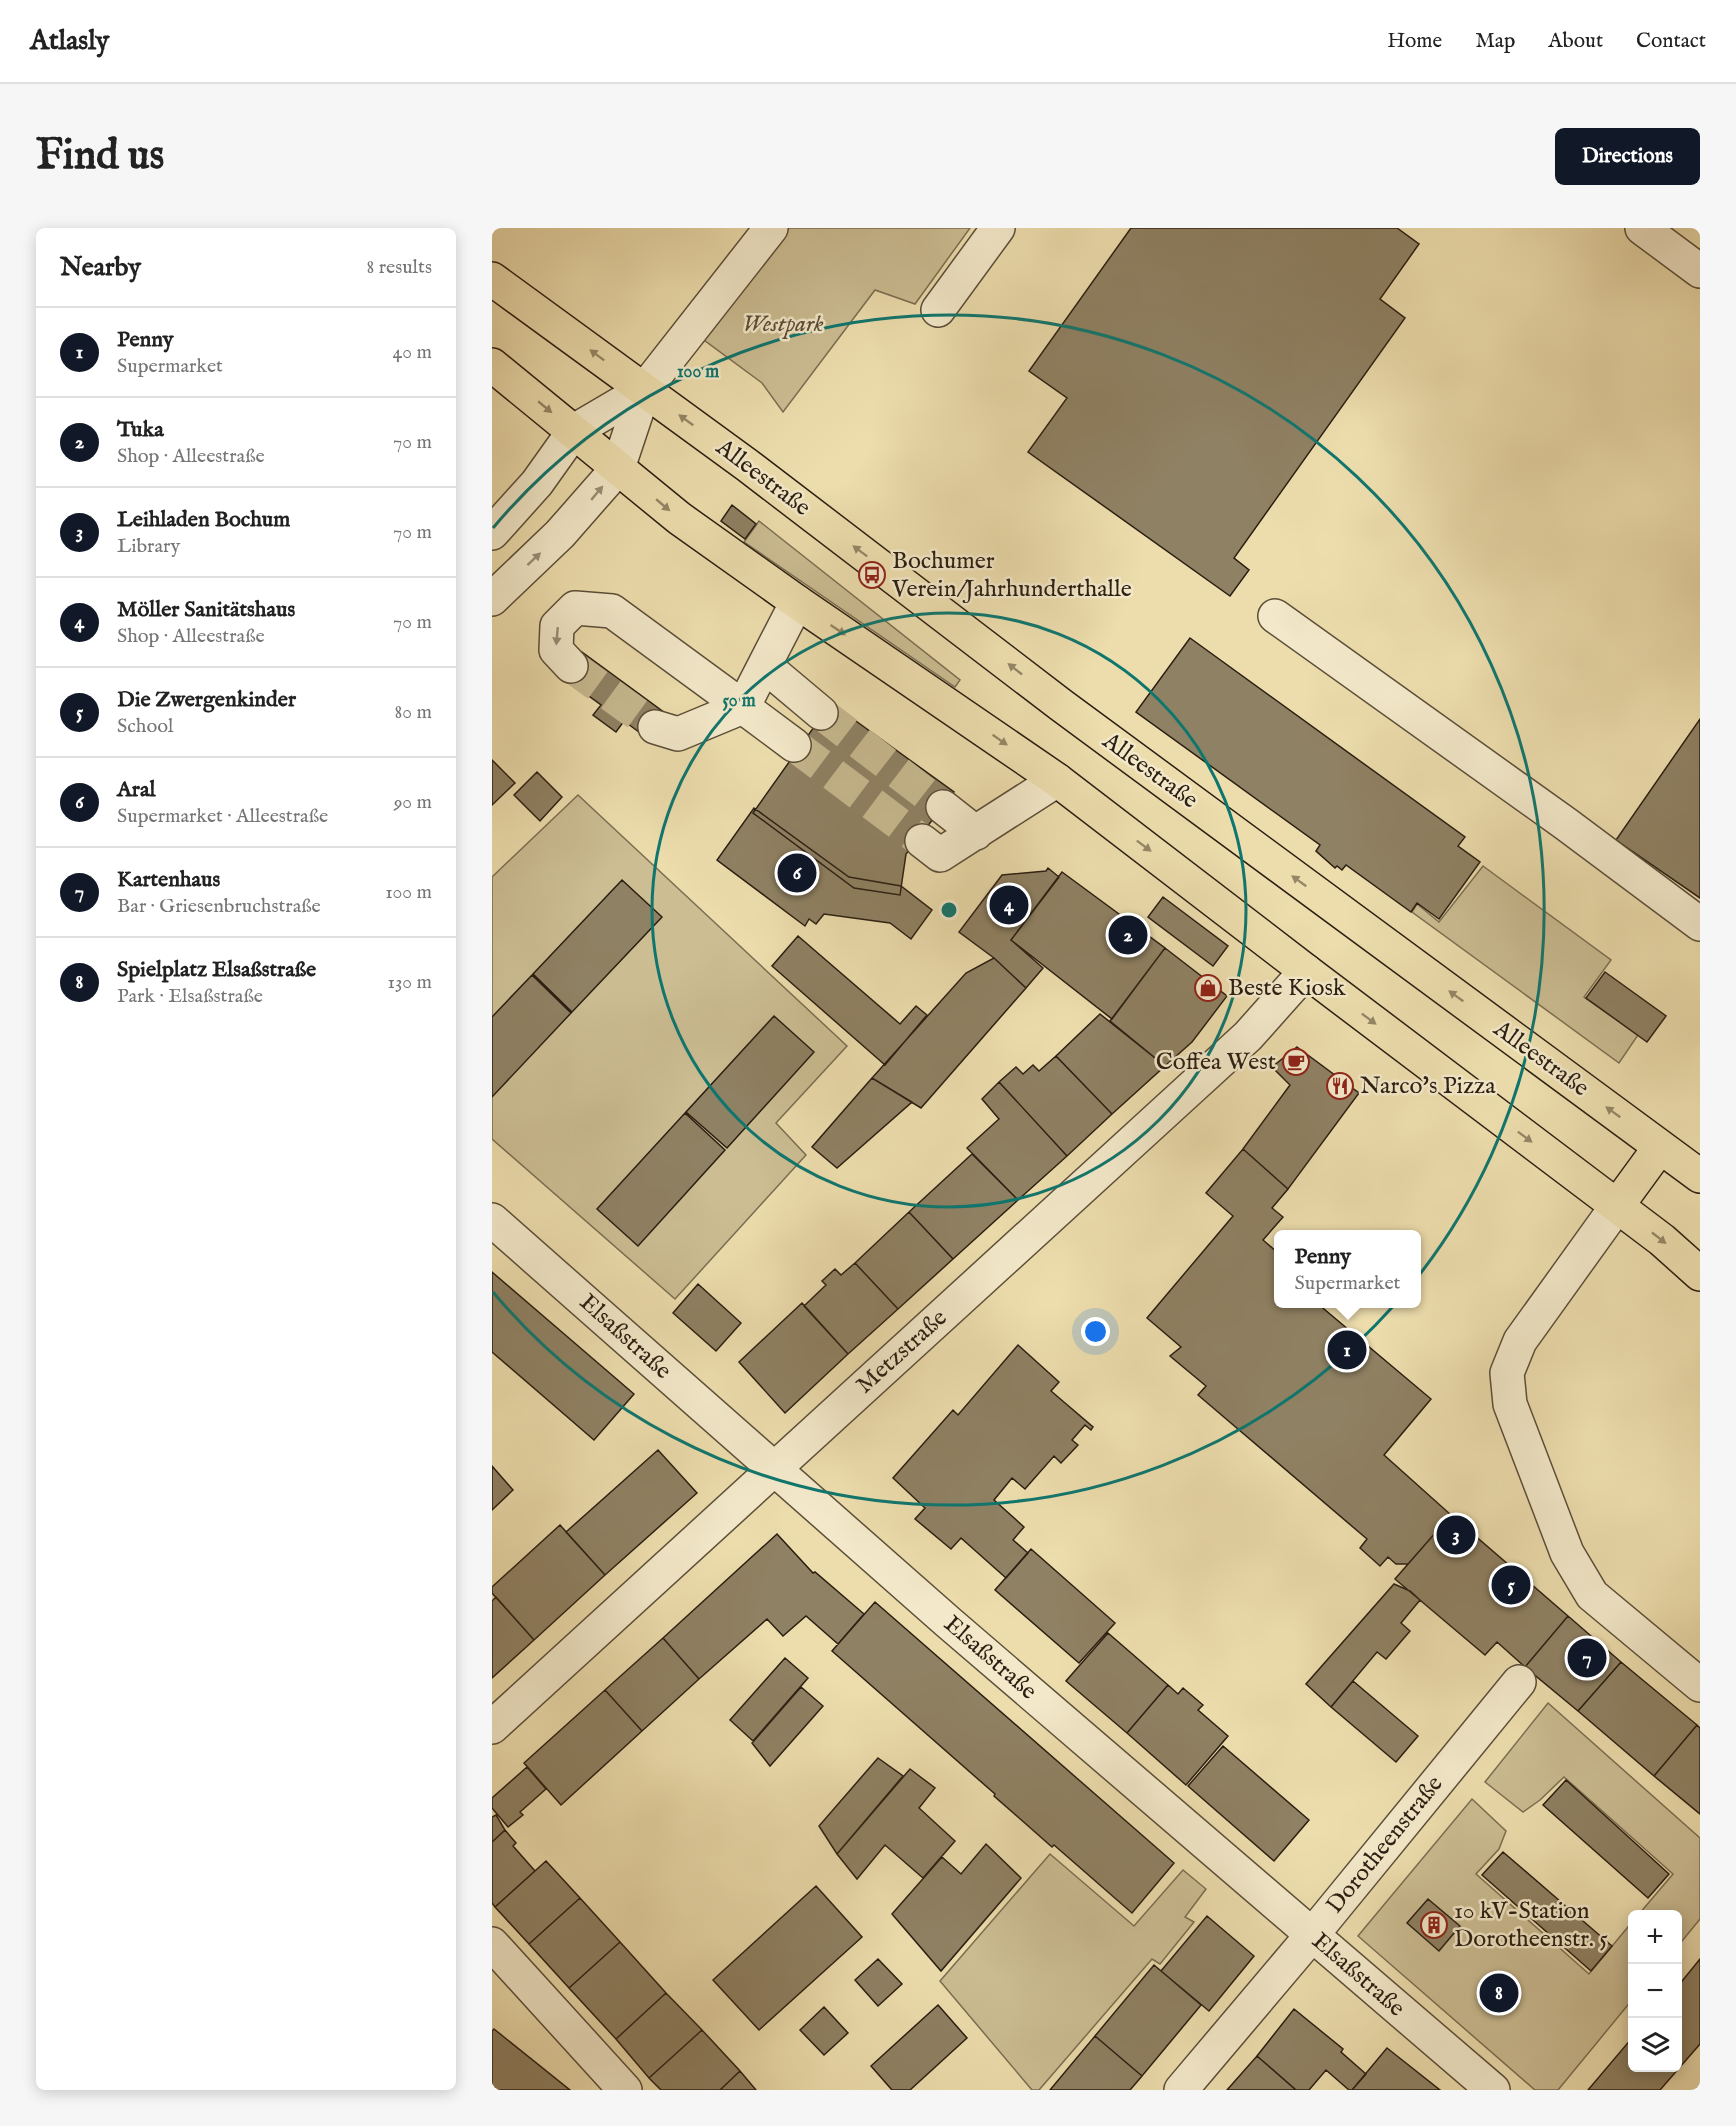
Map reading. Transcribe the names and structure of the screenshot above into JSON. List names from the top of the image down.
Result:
{
  "streets": {
    "main road": ["Alleestraße"],
    "street": ["Elsaßstraße", "Metzstraße", "Dorotheenstraße"]
  },
  "crossings": [
    ["Elsaßstraße", "Metzstraße"],
    ["Elsaßstraße", "Dorotheenstraße"]
  ],
  "parks": ["Westpark"],
  "places": {
    "bus stop": ["Bochumer Verein/Jahrhunderthalle"],
    "shop": ["Beste Kiosk"],
    "cafe": ["Coffea West"],
    "restaurant": ["Narco's Pizza"],
    "building": ["10 kV-Station Dorotheenstr. 5"]
  },
  "page": {
    "header": "Atlasly",
    "nav": [
      "Home",
      "Map",
      "About",
      "Contact"
    ],
    "buttons": "Directions",
    "title": "Find us",
    "heading": ["Nearby", "8 results"],
    "list": [
      {
        "mark": "1",
        "name": "Penny",
        "note": "Supermarket",
        "value": "40 m"
      },
      {
        "mark": "2",
        "name": "Tuka",
        "note": "Shop · Alleestraße",
        "value": "70 m"
      },
      {
        "mark": "3",
        "name": "Leihladen Bochum",
        "note": "Library",
        "value": "70 m"
      },
      {
        "mark": "4",
        "name": "Möller Sanitätshaus",
        "note": "Shop · Alleestraße",
        "value": "70 m"
      },
      {
        "mark": "5",
        "name": "Die Zwergenkinder",
        "note": "School",
        "value": "80 m"
      },
      {
        "mark": "6",
        "name": "Aral",
        "note": "Supermarket · Alleestraße",
        "value": "90 m"
      },
      {
        "mark": "7",
        "name": "Kartenhaus",
        "note": "Bar · Griesenbruchstraße",
        "value": "100 m"
      },
      {
        "mark": "8",
        "name": "Spielplatz Elsaßstraße",
        "note": "Park · Elsaßstraße",
        "value": "130 m"
      }
    ],
    "pins": [
      "6",
      "4",
      "2",
      "1",
      "3",
      "5",
      "7",
      "8"
    ],
    "popup": ["Penny", "Supermarket"],
    "map_buttons": ["+", "−"]
  },
  "rings": ["100 m", "50 m"]
}
